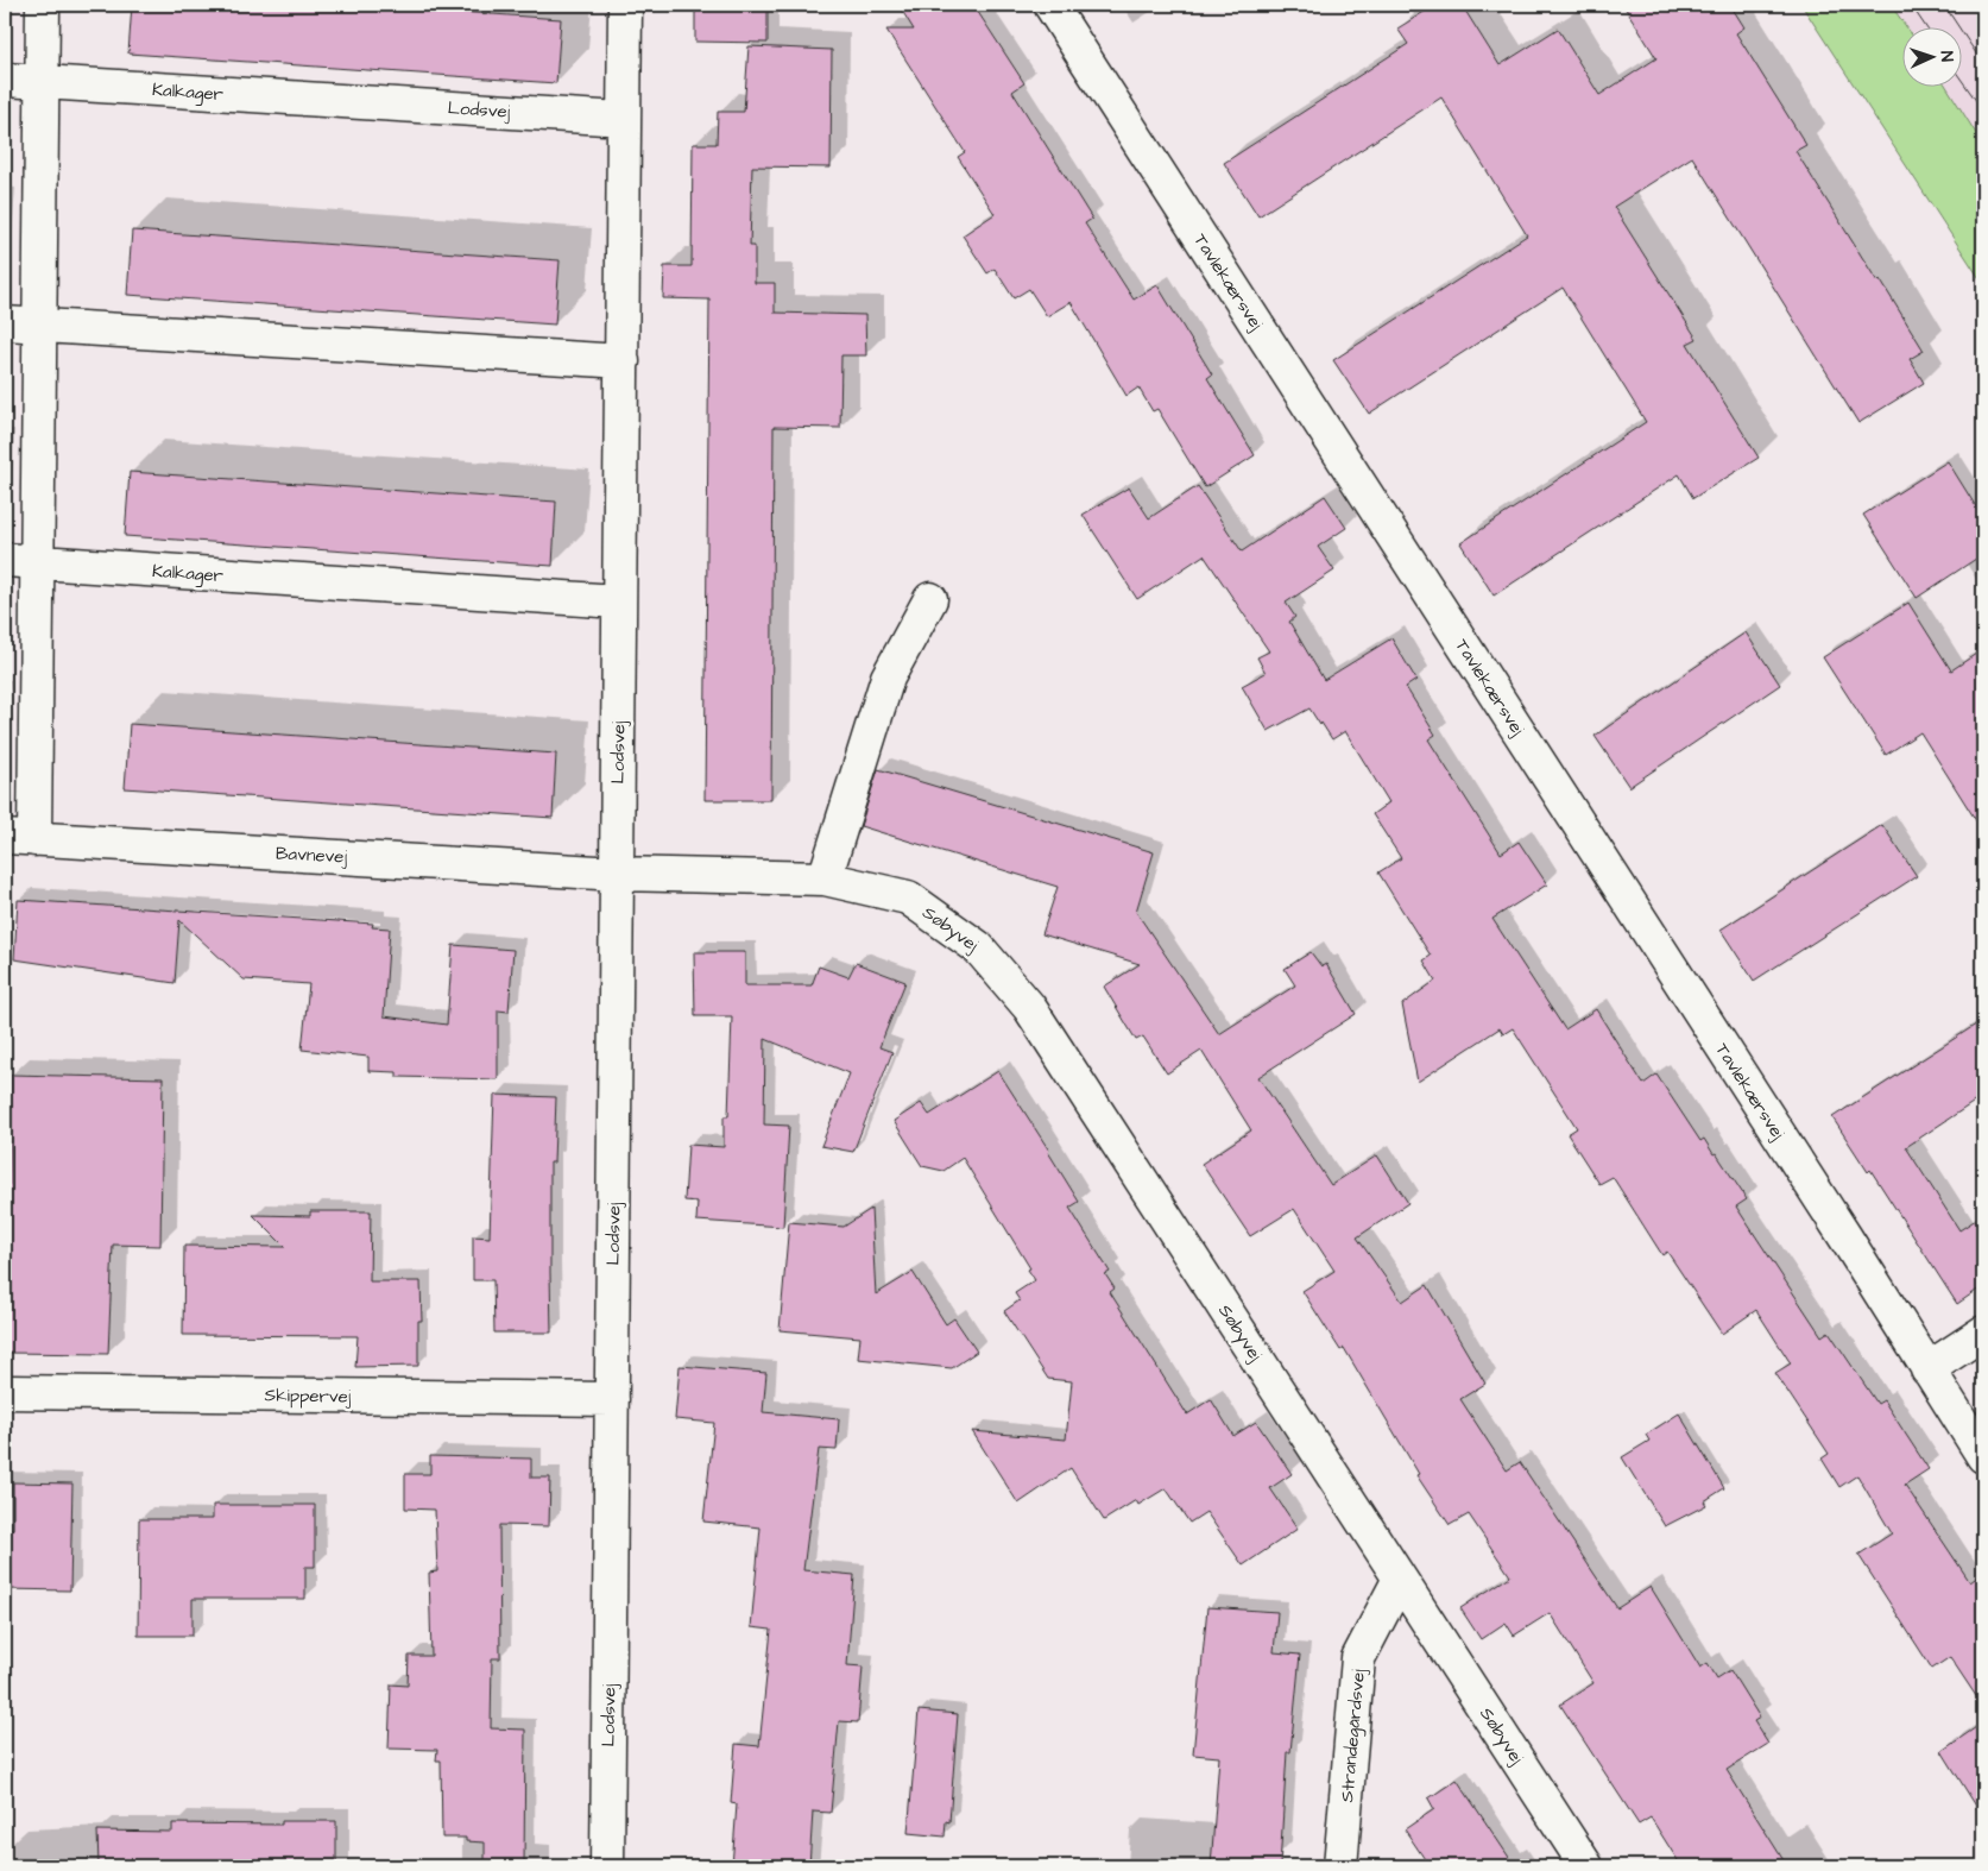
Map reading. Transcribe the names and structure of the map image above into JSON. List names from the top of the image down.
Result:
{
  "streets": {
    "street": [
      "Kalkager",
      "Lodsvej",
      "Tavlekærsvej",
      "Bavnevej",
      "Søbyvej",
      "Skippervej",
      "Strandegårdsvej"
    ]
  },
  "crossings": [
    ["Kalkager", "Lodsvej"],
    ["Lodsvej", "Bavnevej"],
    ["Lodsvej", "Søbyvej"],
    ["Lodsvej", "Skippervej"],
    ["Bavnevej", "Søbyvej"],
    ["Søbyvej", "Strandegårdsvej"]
  ],
  "north": "right"
}
